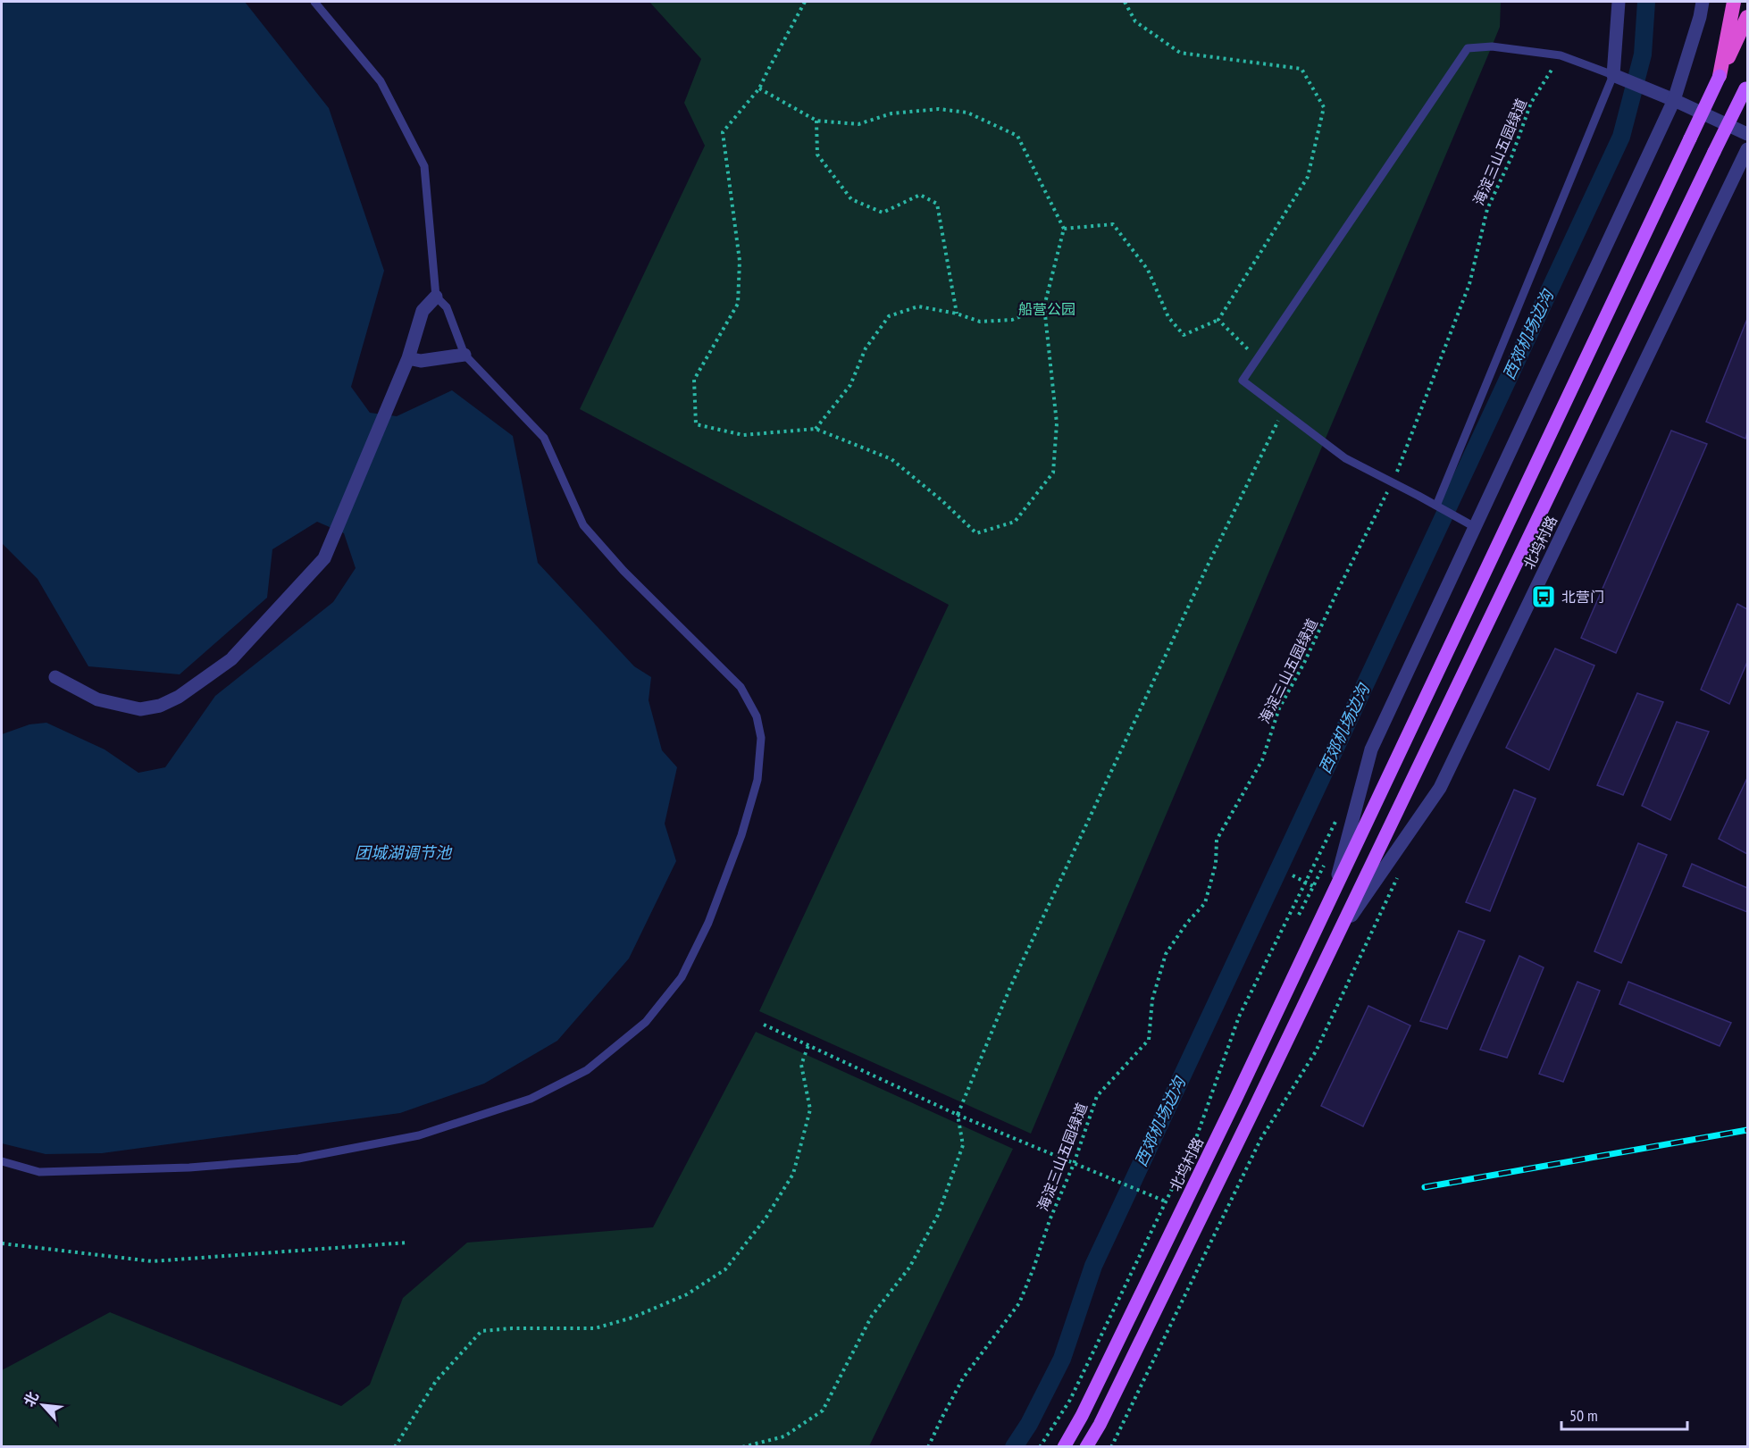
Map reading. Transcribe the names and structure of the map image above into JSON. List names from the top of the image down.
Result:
{
  "streets": {
    "main road": ["北坞村路"],
    "path": ["海淀三山五园绿道"]
  },
  "water": ["西郊机场边沟", "团城湖调节池"],
  "parks": ["船营公园"],
  "places": {
    "bus stop": ["北营门"]
  },
  "scale_bar": "50 m",
  "north": "top left"
}
